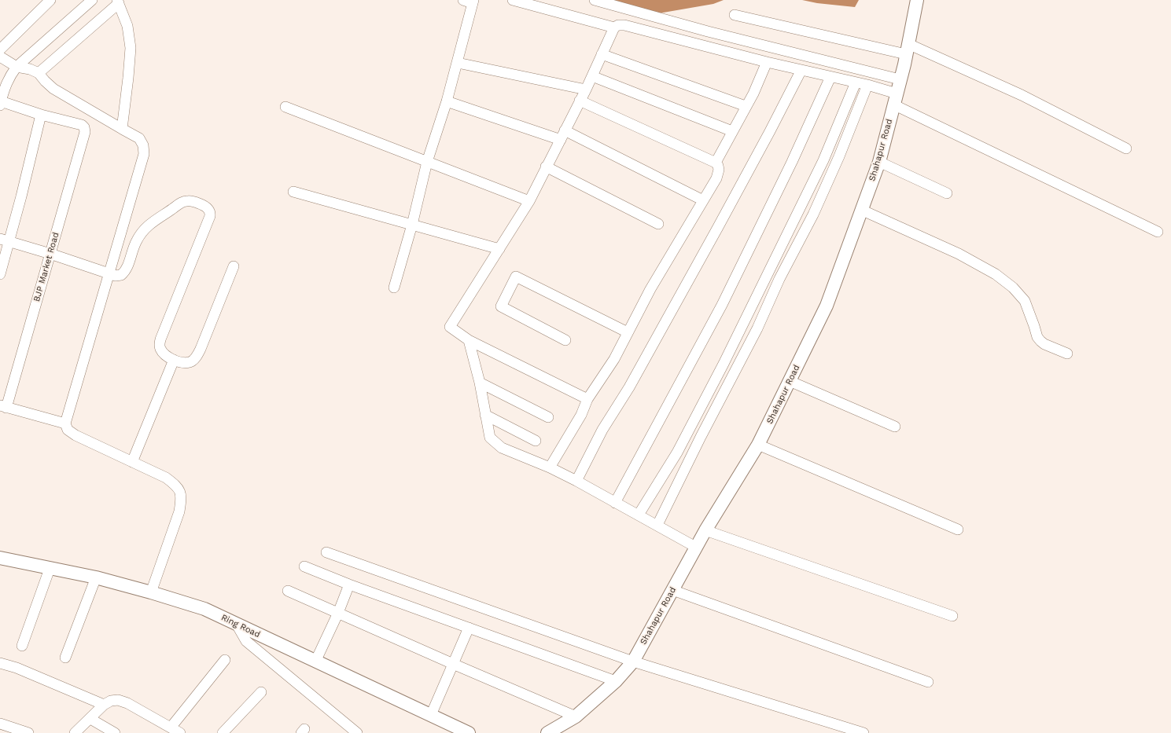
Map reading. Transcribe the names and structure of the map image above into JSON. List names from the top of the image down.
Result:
{
  "streets": {
    "main road": ["Shahapur Road", "Ring Road"],
    "street": ["BJP Market Road"]
  }
}
